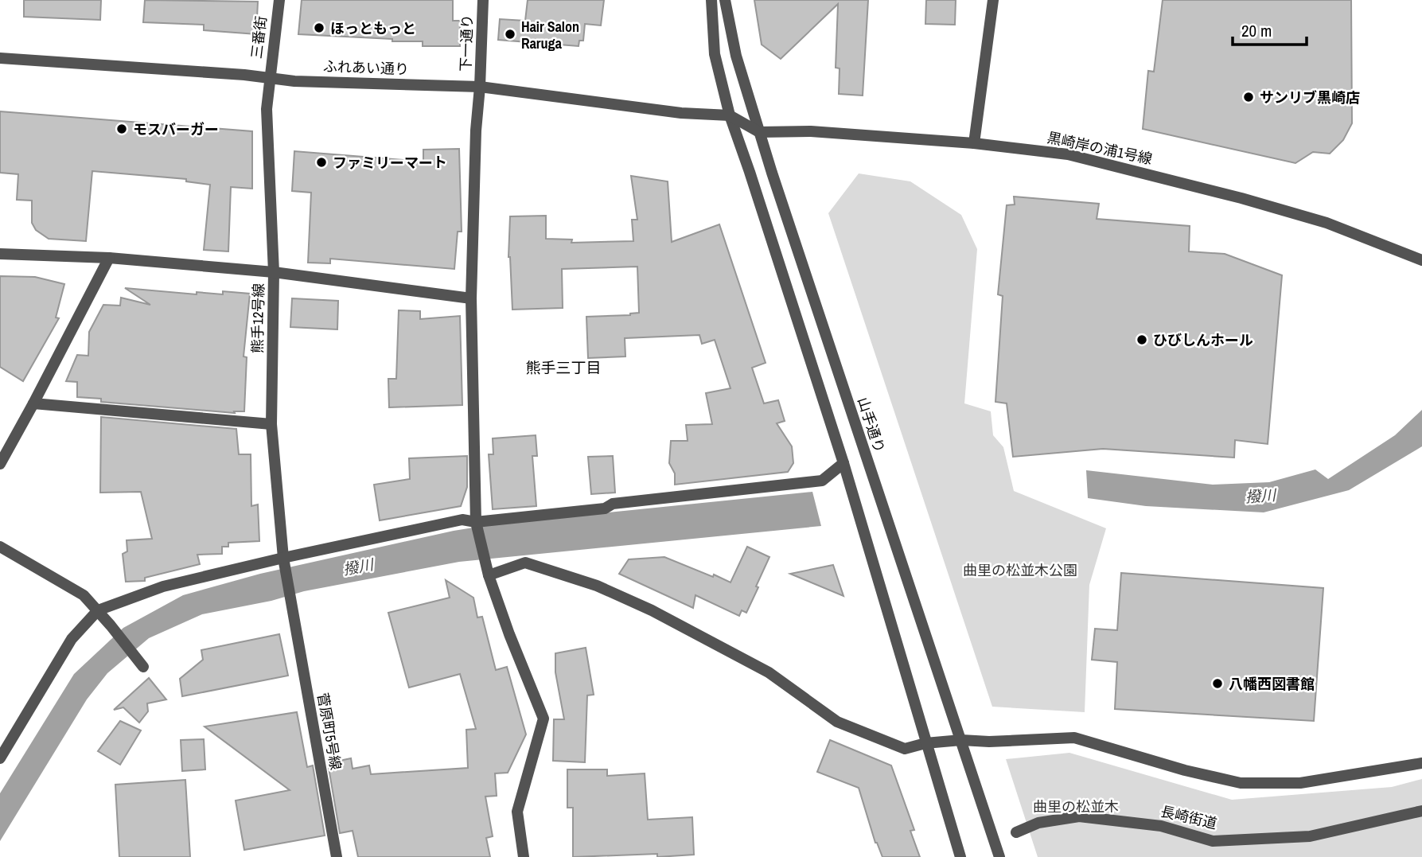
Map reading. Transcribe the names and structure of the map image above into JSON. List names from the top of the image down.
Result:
{
  "streets": {
    "street": [
      "三番街",
      "下一通り",
      "ふれあい通り",
      "黒崎岸の浦1号線",
      "熊手12号線",
      "山手通り",
      "菅原町5号線",
      "長崎街道"
    ]
  },
  "crossings": [
    ["三番街", "ふれあい通り"],
    ["三番街", "熊手12号線"],
    ["下一通り", "ふれあい通り"],
    ["ふれあい通り", "熊手12号線"],
    ["黒崎岸の浦1号線", "山手通り"],
    ["熊手12号線", "菅原町5号線"]
  ],
  "districts": ["熊手三丁目"],
  "water": ["撥川"],
  "parks": ["曲里の松並木公園", "曲里の松並木"],
  "places": [
    "ほっともっと",
    "Hair Salon Raruga",
    "サンリブ黒崎店",
    "モスバーガー",
    "ファミリーマート",
    "ひびしんホール",
    "八幡西図書館"
  ],
  "scale_bar": "20 m"
}
